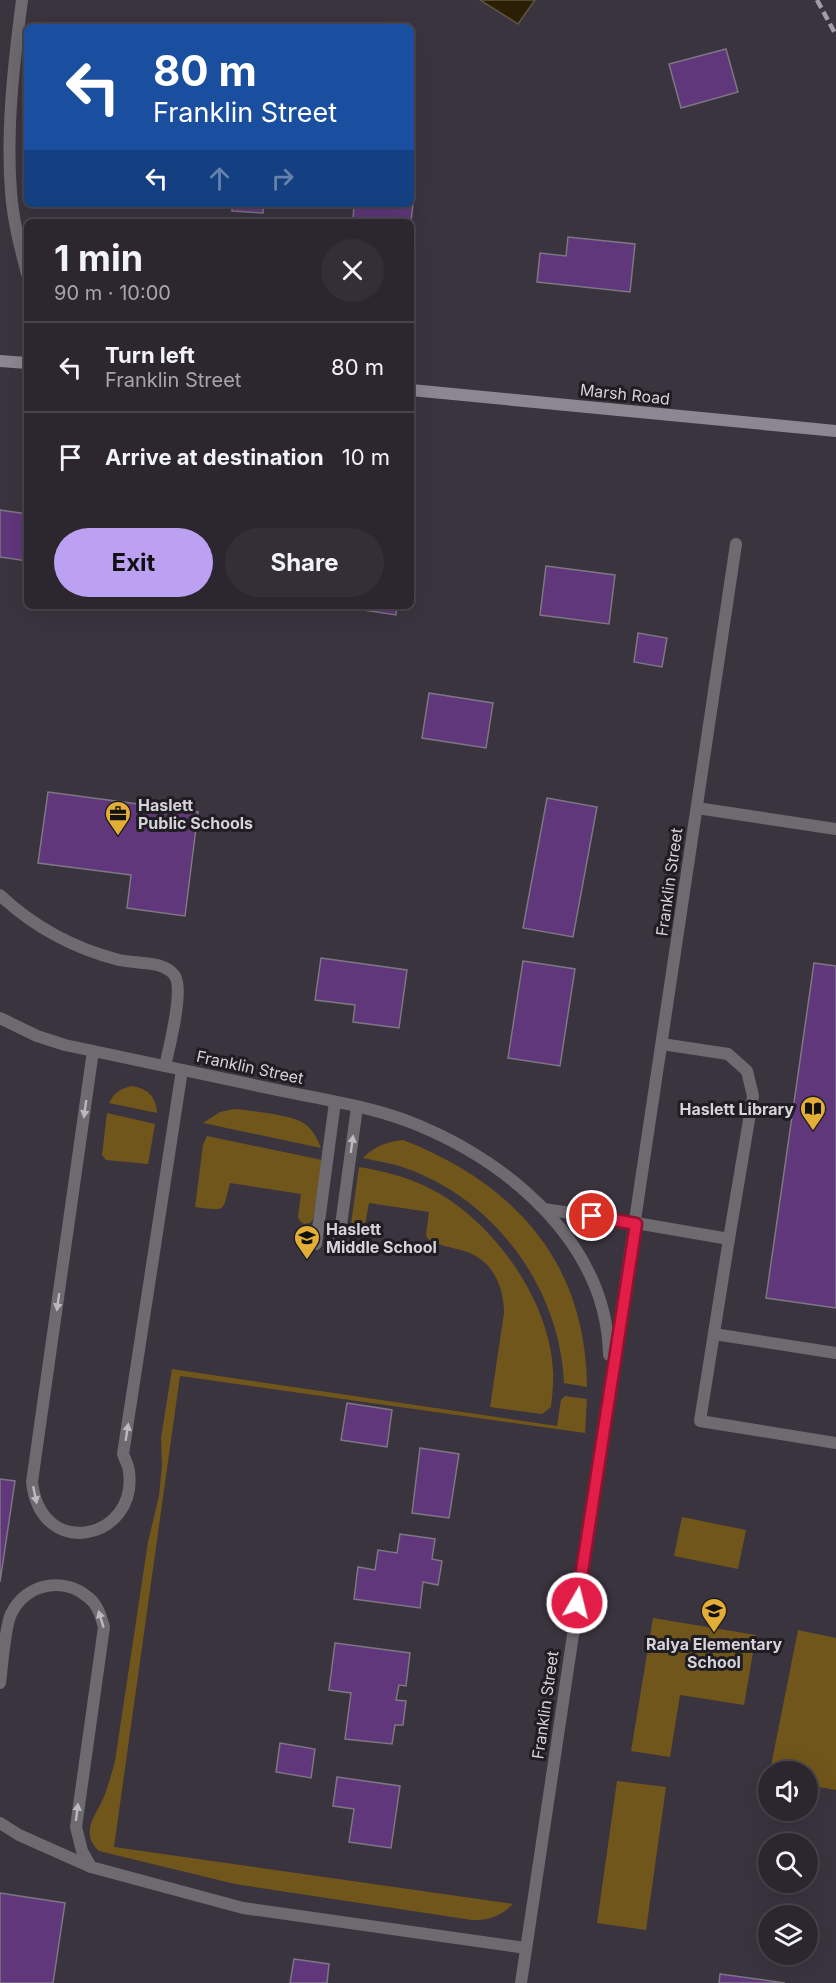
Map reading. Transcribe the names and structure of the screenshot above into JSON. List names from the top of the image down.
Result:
{
  "streets": {
    "main road": ["Marsh Road"],
    "street": ["Franklin Street"]
  },
  "places": {
    "office": ["Haslett Public Schools"],
    "library": ["Haslett Library"],
    "school or university": ["Haslett Middle School", "Ralya Elementary School"]
  },
  "page": {
    "turn": ["80 m", "Franklin Street"],
    "heading": ["1 min", "90 m · 10:00"],
    "list": [
      {
        "name": "Turn left",
        "note": "Franklin Street",
        "value": "80 m"
      },
      {
        "name": "Arrive at destination",
        "value": "10 m"
      }
    ],
    "buttons": ["Exit", "Share"]
  }
}
